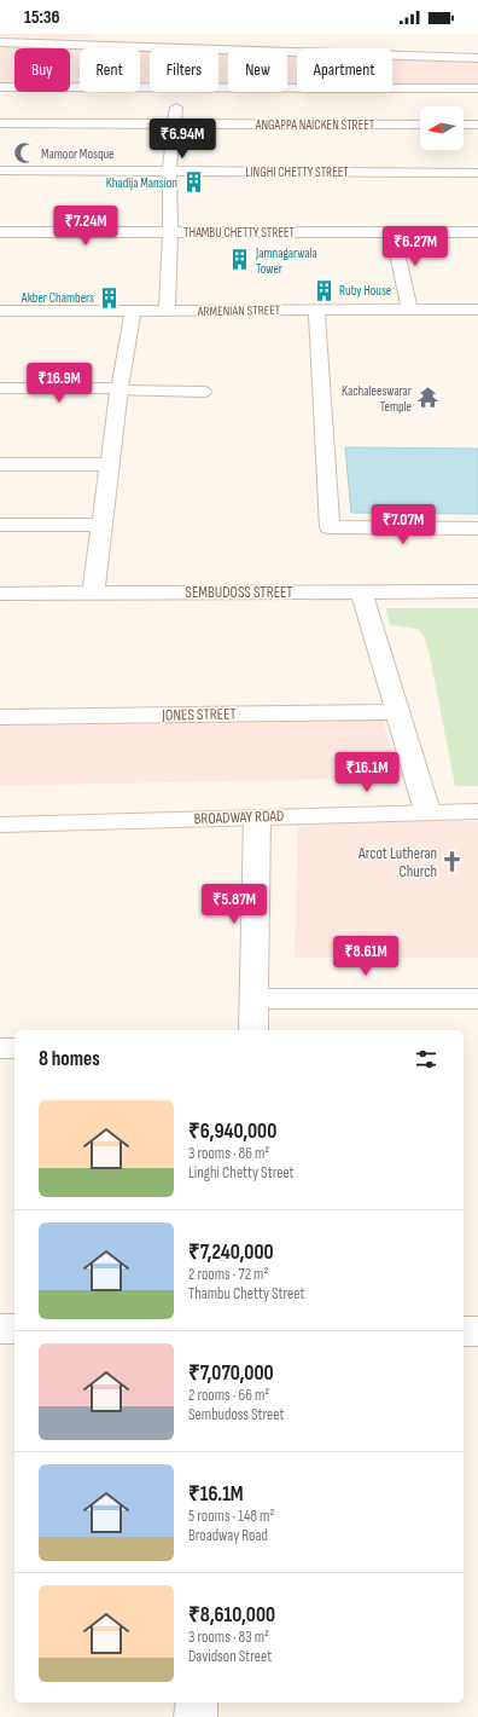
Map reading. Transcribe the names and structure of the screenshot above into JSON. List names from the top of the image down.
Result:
{
  "streets": {
    "street": [
      "ANGAPPA NAICKEN STREET",
      "LINGHI CHETTY STREET",
      "THAMBU CHETTY STREET",
      "ARMENIAN STREET",
      "SEMBUDOSS STREET",
      "JONES STREET",
      "BROADWAY ROAD"
    ]
  },
  "places": {
    "mosque": ["Mamoor Mosque"],
    "building": [
      "Khadija Mansion",
      "Jamnagarwala Tower",
      "Ruby House",
      "Akber Chambers"
    ],
    "temple": ["Kachaleeswarar Temple"],
    "church": ["Arcot Lutheran Church"]
  },
  "north": "left",
  "page": {
    "status": "15:36",
    "chip": [
      "Buy",
      "Rent",
      "Filters",
      "New",
      "Apartment"
    ],
    "price": [
      "₹6.94M",
      "₹7.24M",
      "₹6.27M",
      "₹16.9M",
      "₹7.07M",
      "₹16.1M",
      "₹5.87M",
      "₹8.61M"
    ],
    "heading": "8 homes",
    "list": [
      {
        "name": "₹6,940,000",
        "note": "3 rooms · 86 m² · Linghi Chetty Street"
      },
      {
        "name": "₹7,240,000",
        "note": "2 rooms · 72 m² · Thambu Chetty Street"
      },
      {
        "name": "₹7,070,000",
        "note": "2 rooms · 66 m² · Sembudoss Street"
      },
      {
        "name": "₹16.1M",
        "note": "5 rooms · 148 m² · Broadway Road"
      },
      {
        "name": "₹8,610,000",
        "note": "3 rooms · 83 m² · Davidson Street"
      }
    ]
  }
}
